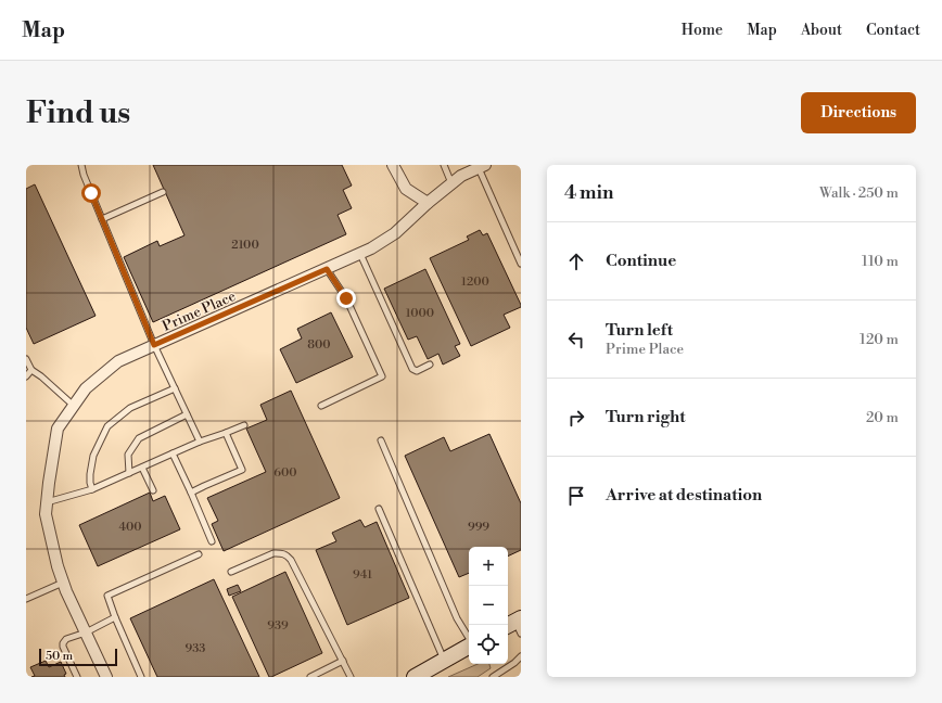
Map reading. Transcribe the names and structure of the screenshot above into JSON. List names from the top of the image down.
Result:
{
  "streets": {
    "street": ["Prime Place"]
  },
  "house_numbers": [
    "2100",
    "1200",
    "1000",
    "800",
    "600",
    "400",
    "999",
    "941",
    "939",
    "933"
  ],
  "scale_bar": "50 m",
  "page": {
    "header": "Map",
    "nav": [
      "Home",
      "Map",
      "About",
      "Contact"
    ],
    "buttons": "Directions",
    "title": "Find us",
    "heading": ["4 min", "Walk · 250 m"],
    "list": [
      ["Continue", "110 m"],
      ["Turn left", "Prime Place", "120 m"],
      ["Turn right", "20 m"],
      "Arrive at destination"
    ],
    "map_buttons": ["+", "−"],
    "scale": "50 m"
  }
}
